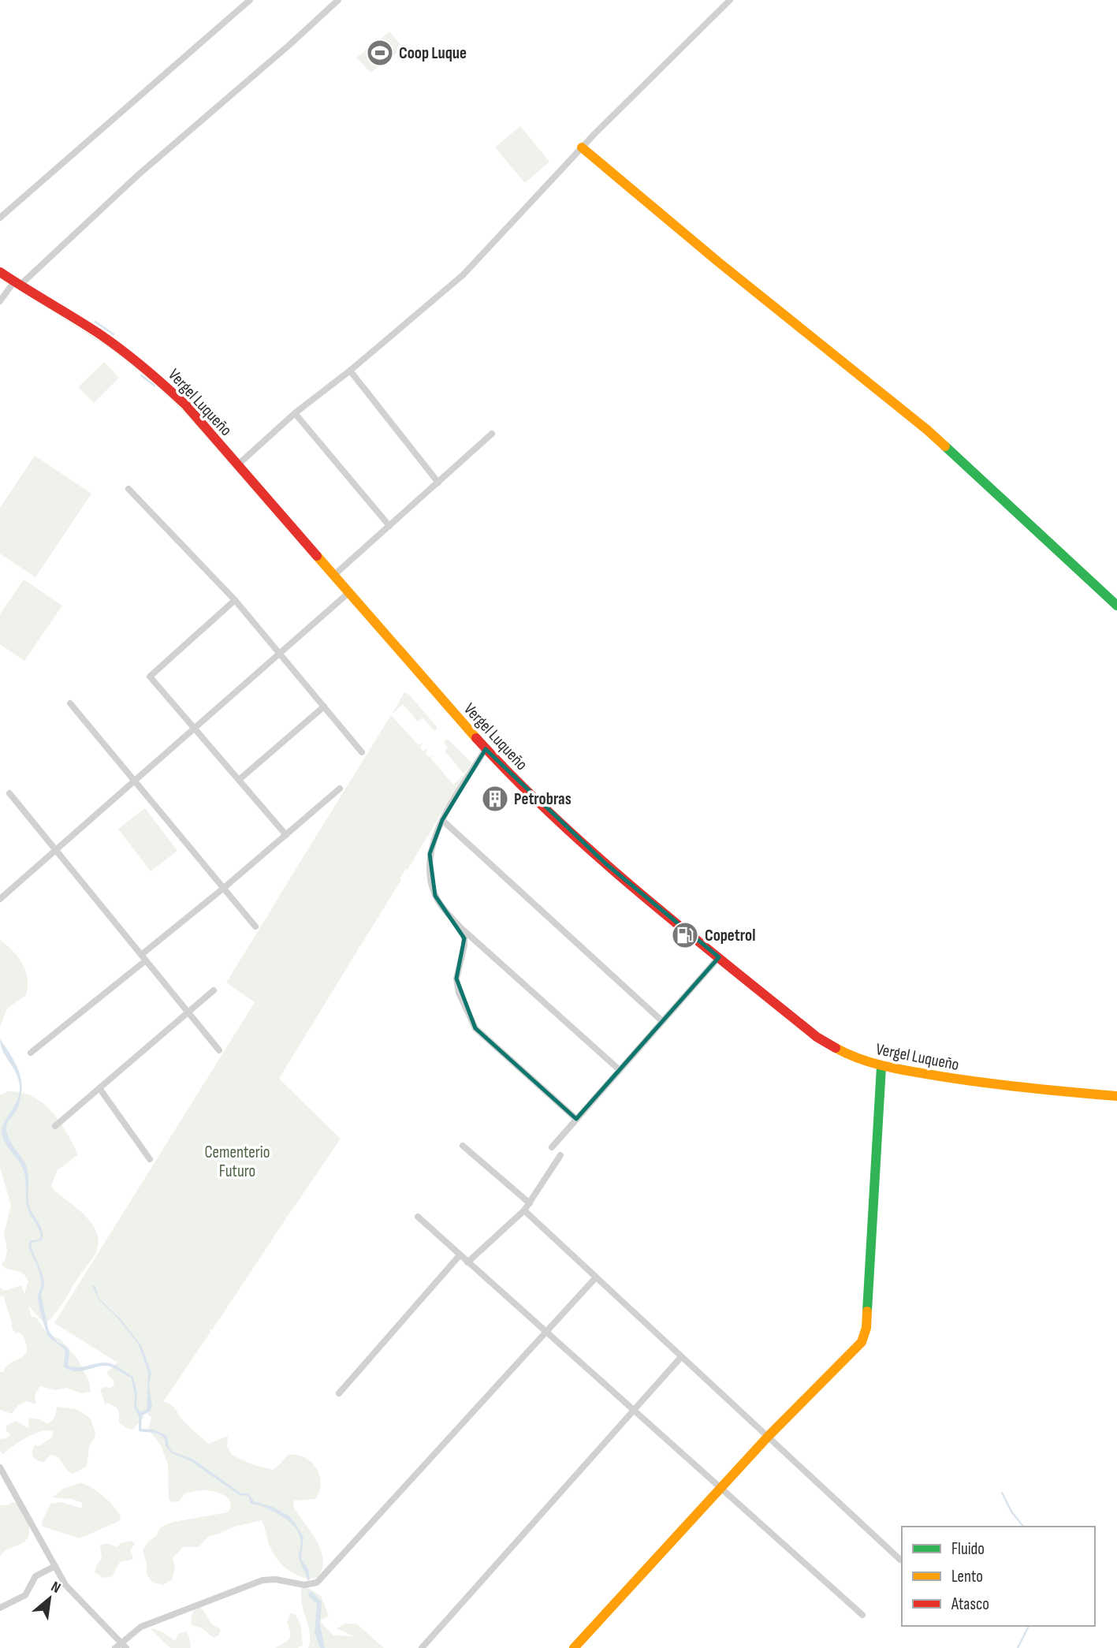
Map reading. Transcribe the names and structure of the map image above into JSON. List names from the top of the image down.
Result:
{
  "streets": {
    "main road": ["Vergel Luqueño"]
  },
  "parks": ["Cementerio Futuro"],
  "places": {
    "sports": ["Coop Luque"],
    "building": ["Petrobras"],
    "fuel station": ["Copetrol"]
  },
  "legend": ["Fluido", "Lento", "Atasco"],
  "north": "top right"
}
